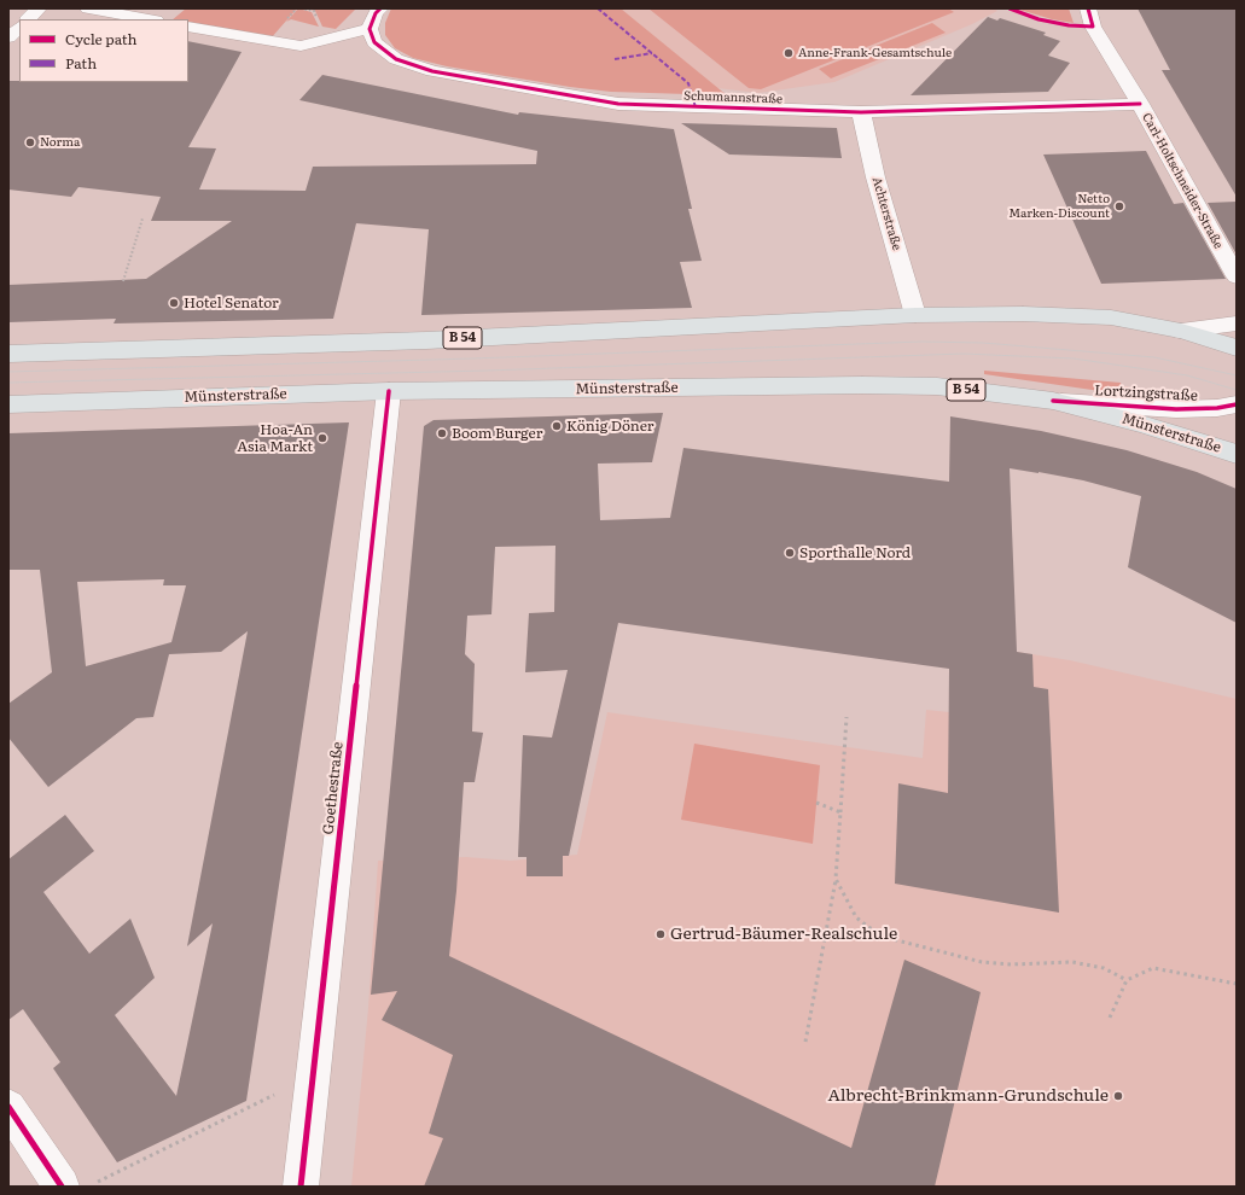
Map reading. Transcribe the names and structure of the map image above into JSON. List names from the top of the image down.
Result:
{
  "streets": {
    "main road": ["B 54", "Münsterstraße"],
    "street": [
      "Schumannstraße",
      "Carl-Holtschneider-Straße",
      "Achterstraße",
      "Lortzingstraße",
      "Goethestraße"
    ]
  },
  "crossings": [
    ["Schumannstraße", "Carl-Holtschneider-Straße"],
    ["Schumannstraße", "Achterstraße"],
    ["Achterstraße", "B 54"],
    ["Münsterstraße", "Lortzingstraße"],
    ["Münsterstraße", "Goethestraße"]
  ],
  "places": [
    "Anne-Frank-Gesamtschule",
    "Norma",
    "Netto Marken-Discount",
    "Hotel Senator",
    "König Döner",
    "Boom Burger",
    "Hoa-An Asia Markt",
    "Sporthalle Nord",
    "Gertrud-Bäumer-Realschule",
    "Albrecht-Brinkmann-Grundschule"
  ],
  "legend": ["Cycle path", "Path"]
}
